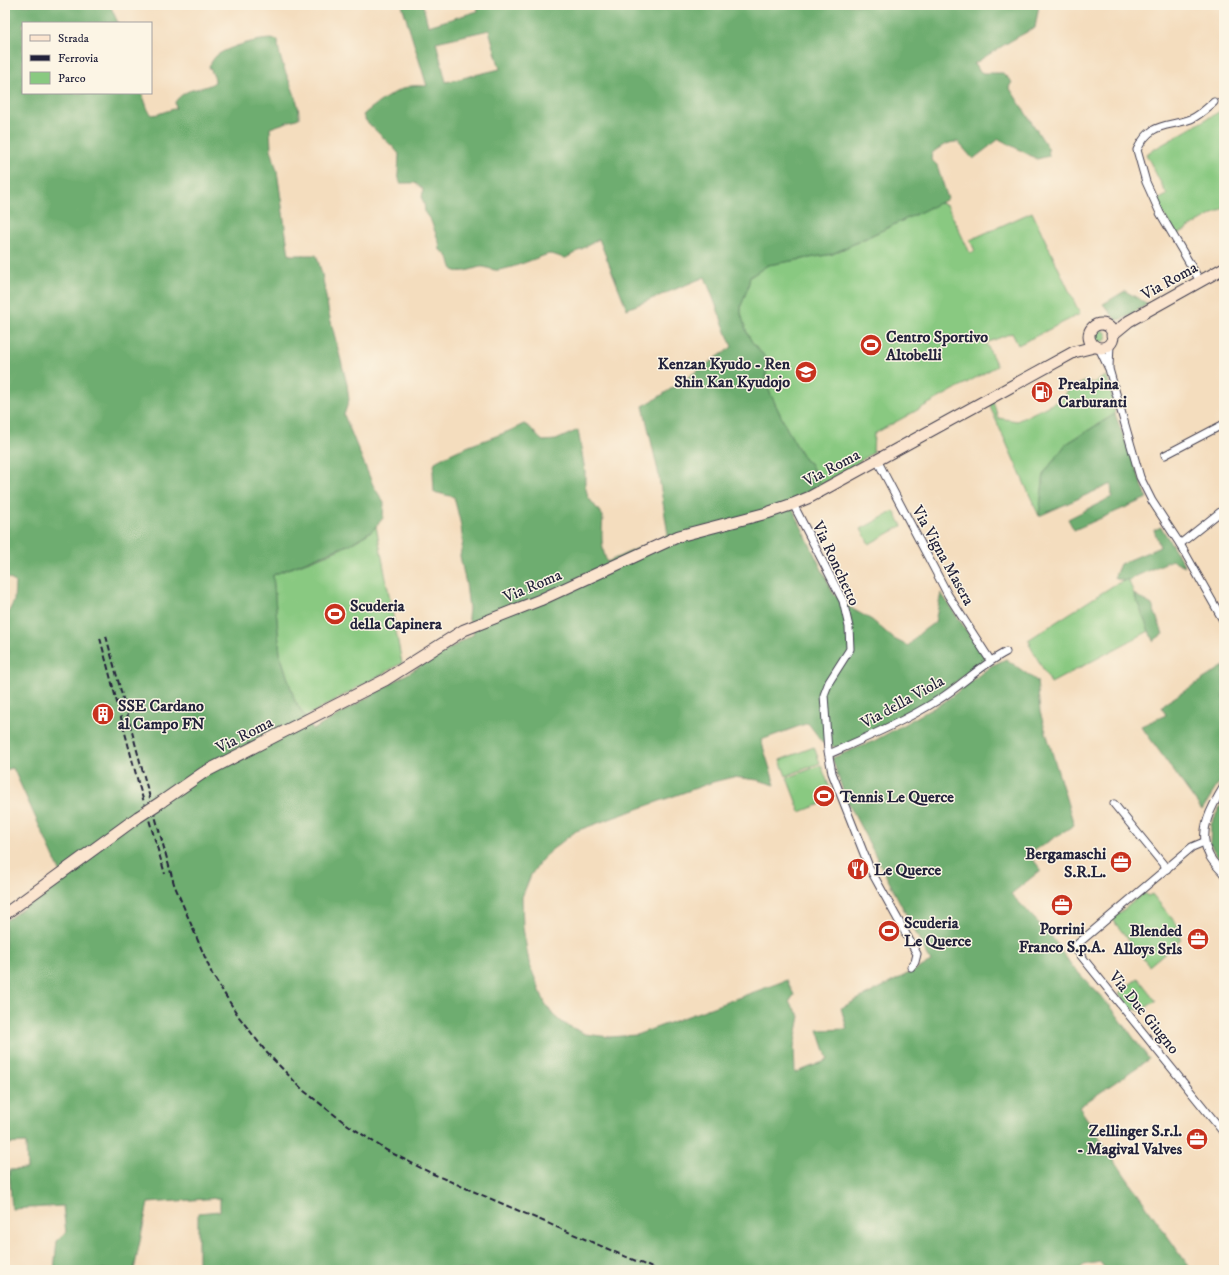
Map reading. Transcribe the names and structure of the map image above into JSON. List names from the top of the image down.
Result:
{
  "streets": {
    "street": [
      "Via Roma",
      "Via Vigna Masera",
      "Via Ronchetto",
      "Via della Viola",
      "Via Due Giugno"
    ]
  },
  "crossings": [
    ["Via Roma", "Via Vigna Masera"],
    ["Via Roma", "Via Ronchetto"],
    ["Via Vigna Masera", "Via della Viola"],
    ["Via Ronchetto", "Via della Viola"]
  ],
  "places": {
    "sports": [
      "Centro Sportivo Altobelli",
      "Scuderia della Capinera",
      "Tennis Le Querce",
      "Scuderia Le Querce"
    ],
    "school or university": ["Kenzan Kyudo - Ren Shin Kan Kyudojo"],
    "fuel station": ["Prealpina Carburanti"],
    "building": ["SSE Cardano al Campo FN"],
    "office": [
      "Bergamaschi S.R.L.",
      "Porrini Franco S.p.A.",
      "Blended Alloys Srls",
      "Zellinger S.r.l. - Magival Valves"
    ],
    "restaurant": ["Le Querce"]
  },
  "legend": ["Strada", "Ferrovia", "Parco"]
}
